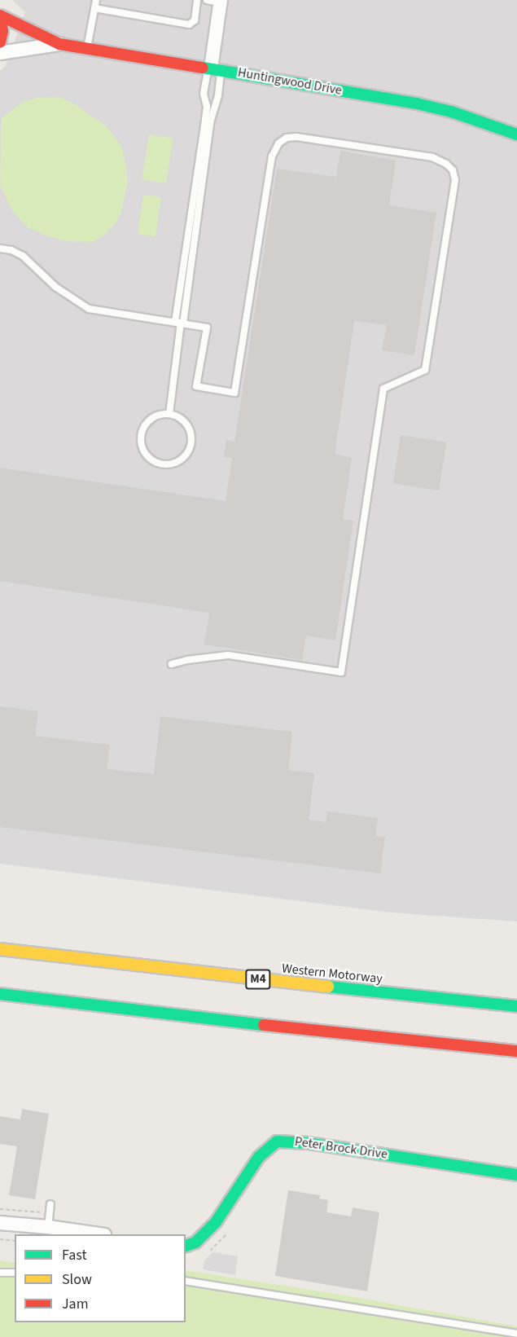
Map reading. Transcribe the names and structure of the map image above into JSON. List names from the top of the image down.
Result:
{
  "streets": {
    "main road": [
      "Huntingwood Drive",
      "Western Motorway",
      "M4",
      "Peter Brock Drive"
    ]
  },
  "legend": ["Fast", "Slow", "Jam"]
}
